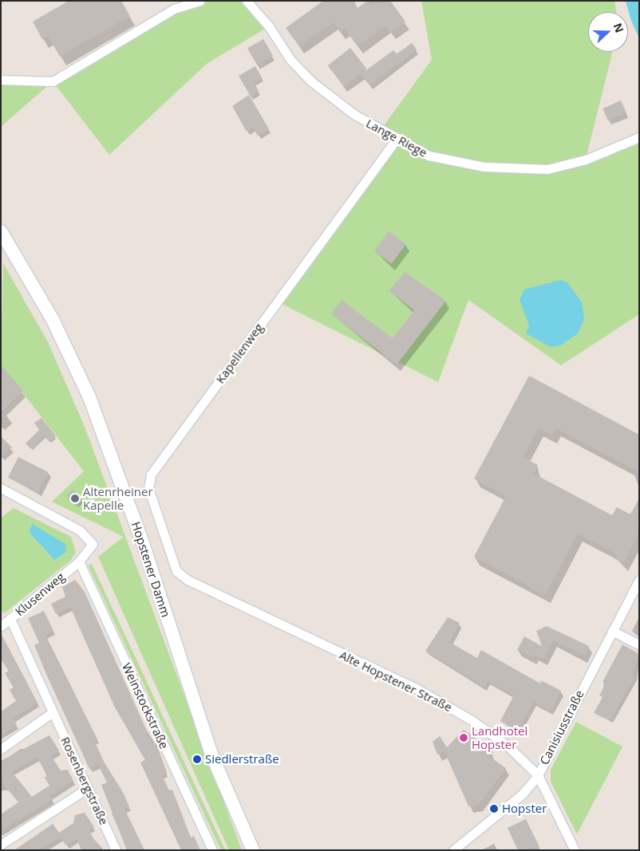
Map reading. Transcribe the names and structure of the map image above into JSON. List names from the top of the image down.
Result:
{
  "streets": {
    "main road": ["Hopstener Damm"],
    "street": [
      "Lange Riege",
      "Kapellenweg",
      "Klusenweg",
      "Alte Hopstener Straße",
      "Weinstockstraße",
      "Canisiusstraße",
      "Rosenbergstraße"
    ]
  },
  "crossings": [
    ["Lange Riege", "Kapellenweg"],
    ["Kapellenweg", "Alte Hopstener Straße"],
    ["Klusenweg", "Weinstockstraße"],
    ["Klusenweg", "Rosenbergstraße"],
    ["Alte Hopstener Straße", "Canisiusstraße"]
  ],
  "places": [
    "Altenrheiner Kapelle",
    "Landhotel Hopster",
    "Siedlerstraße",
    "Hopster"
  ],
  "north": "right"
}
